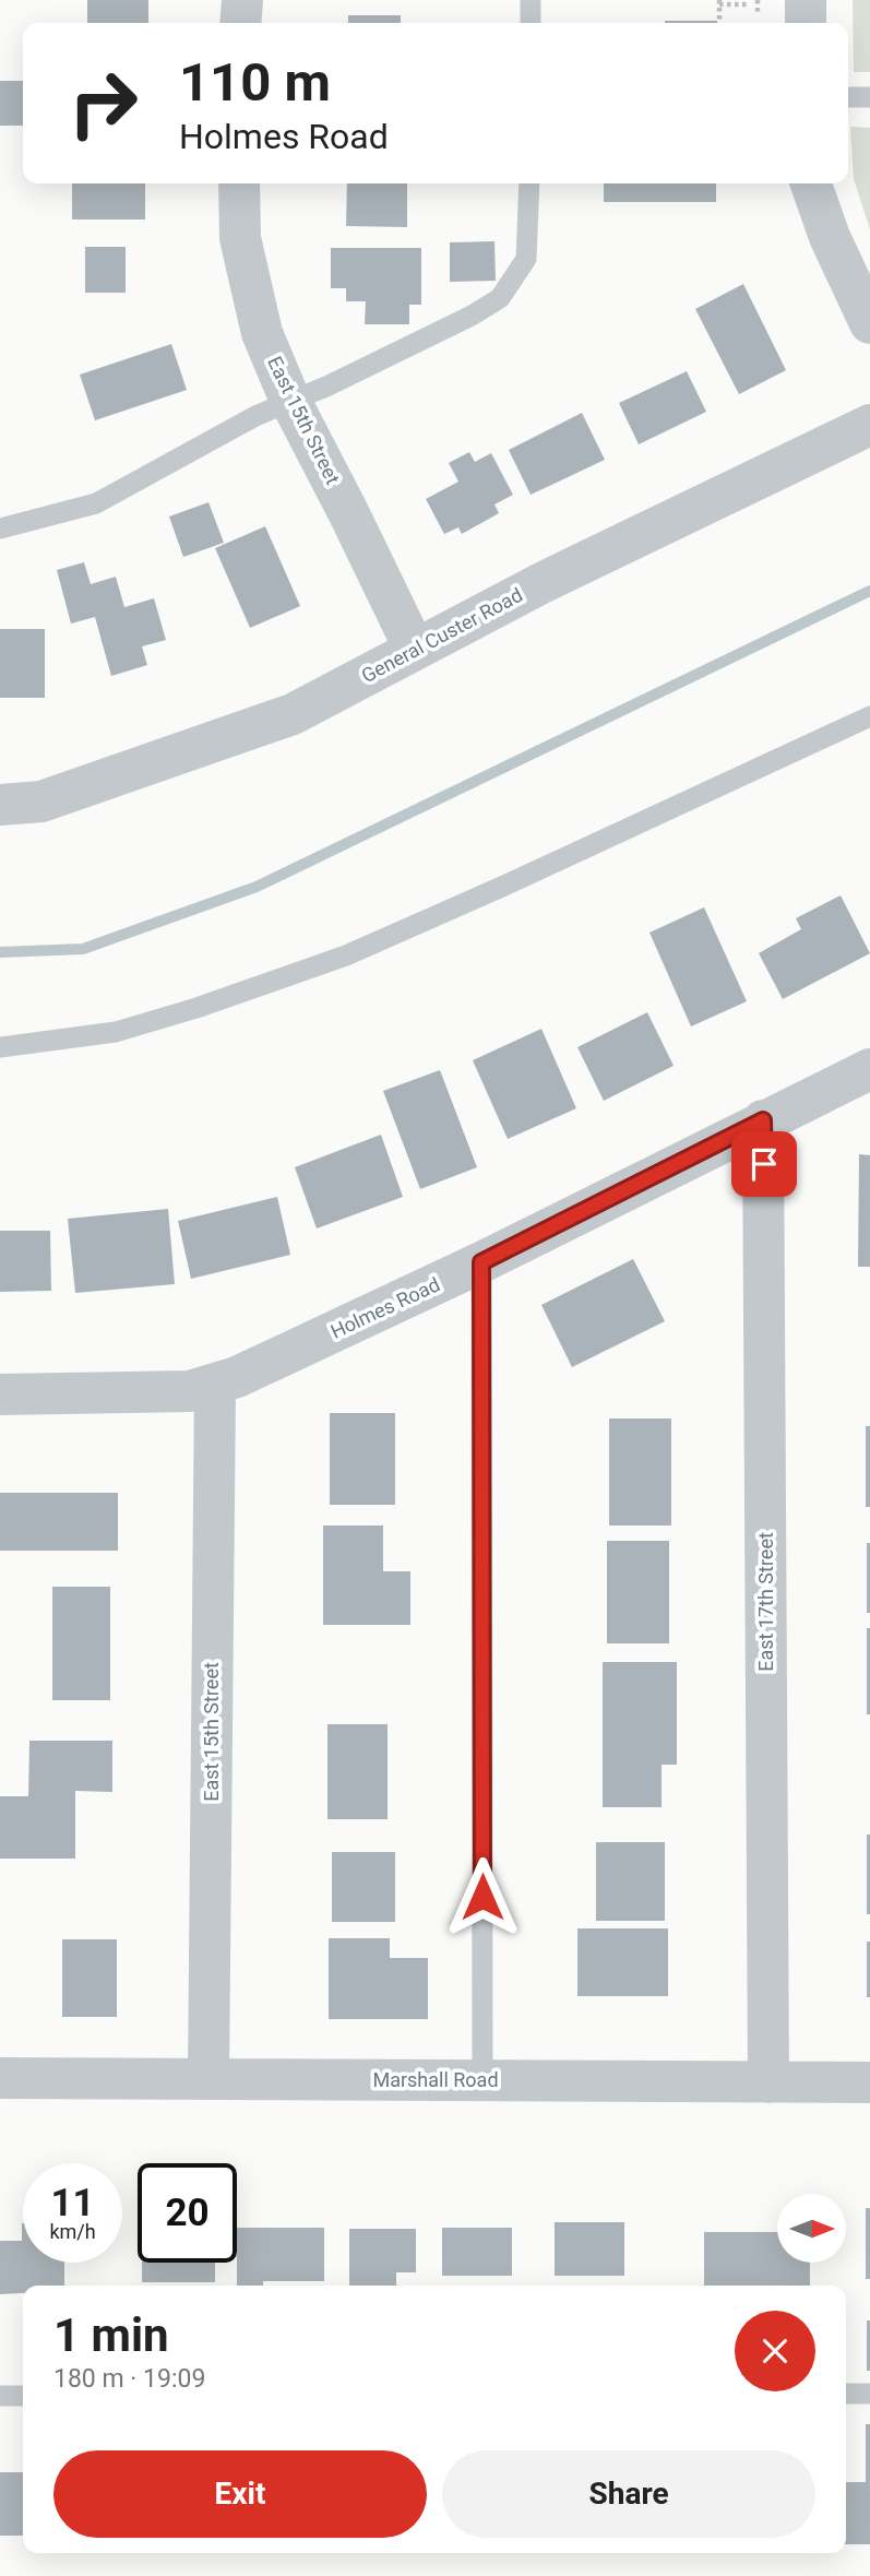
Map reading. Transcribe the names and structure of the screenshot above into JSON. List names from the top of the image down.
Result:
{
  "streets": {
    "street": [
      "East 15th Street",
      "General Custer Road",
      "Holmes Road",
      "East 17th Street",
      "Marshall Road"
    ]
  },
  "crossings": [
    ["East 15th Street", "General Custer Road"],
    ["East 15th Street", "Holmes Road"],
    ["East 15th Street", "Marshall Road"],
    ["Holmes Road", "East 17th Street"],
    ["East 17th Street", "Marshall Road"]
  ],
  "north": "right",
  "page": {
    "turn": ["110 m", "Holmes Road"],
    "speed": "11 km/h",
    "limit": "20",
    "heading": ["1 min", "180 m · 19:09"],
    "buttons": ["Exit", "Share"]
  }
}
